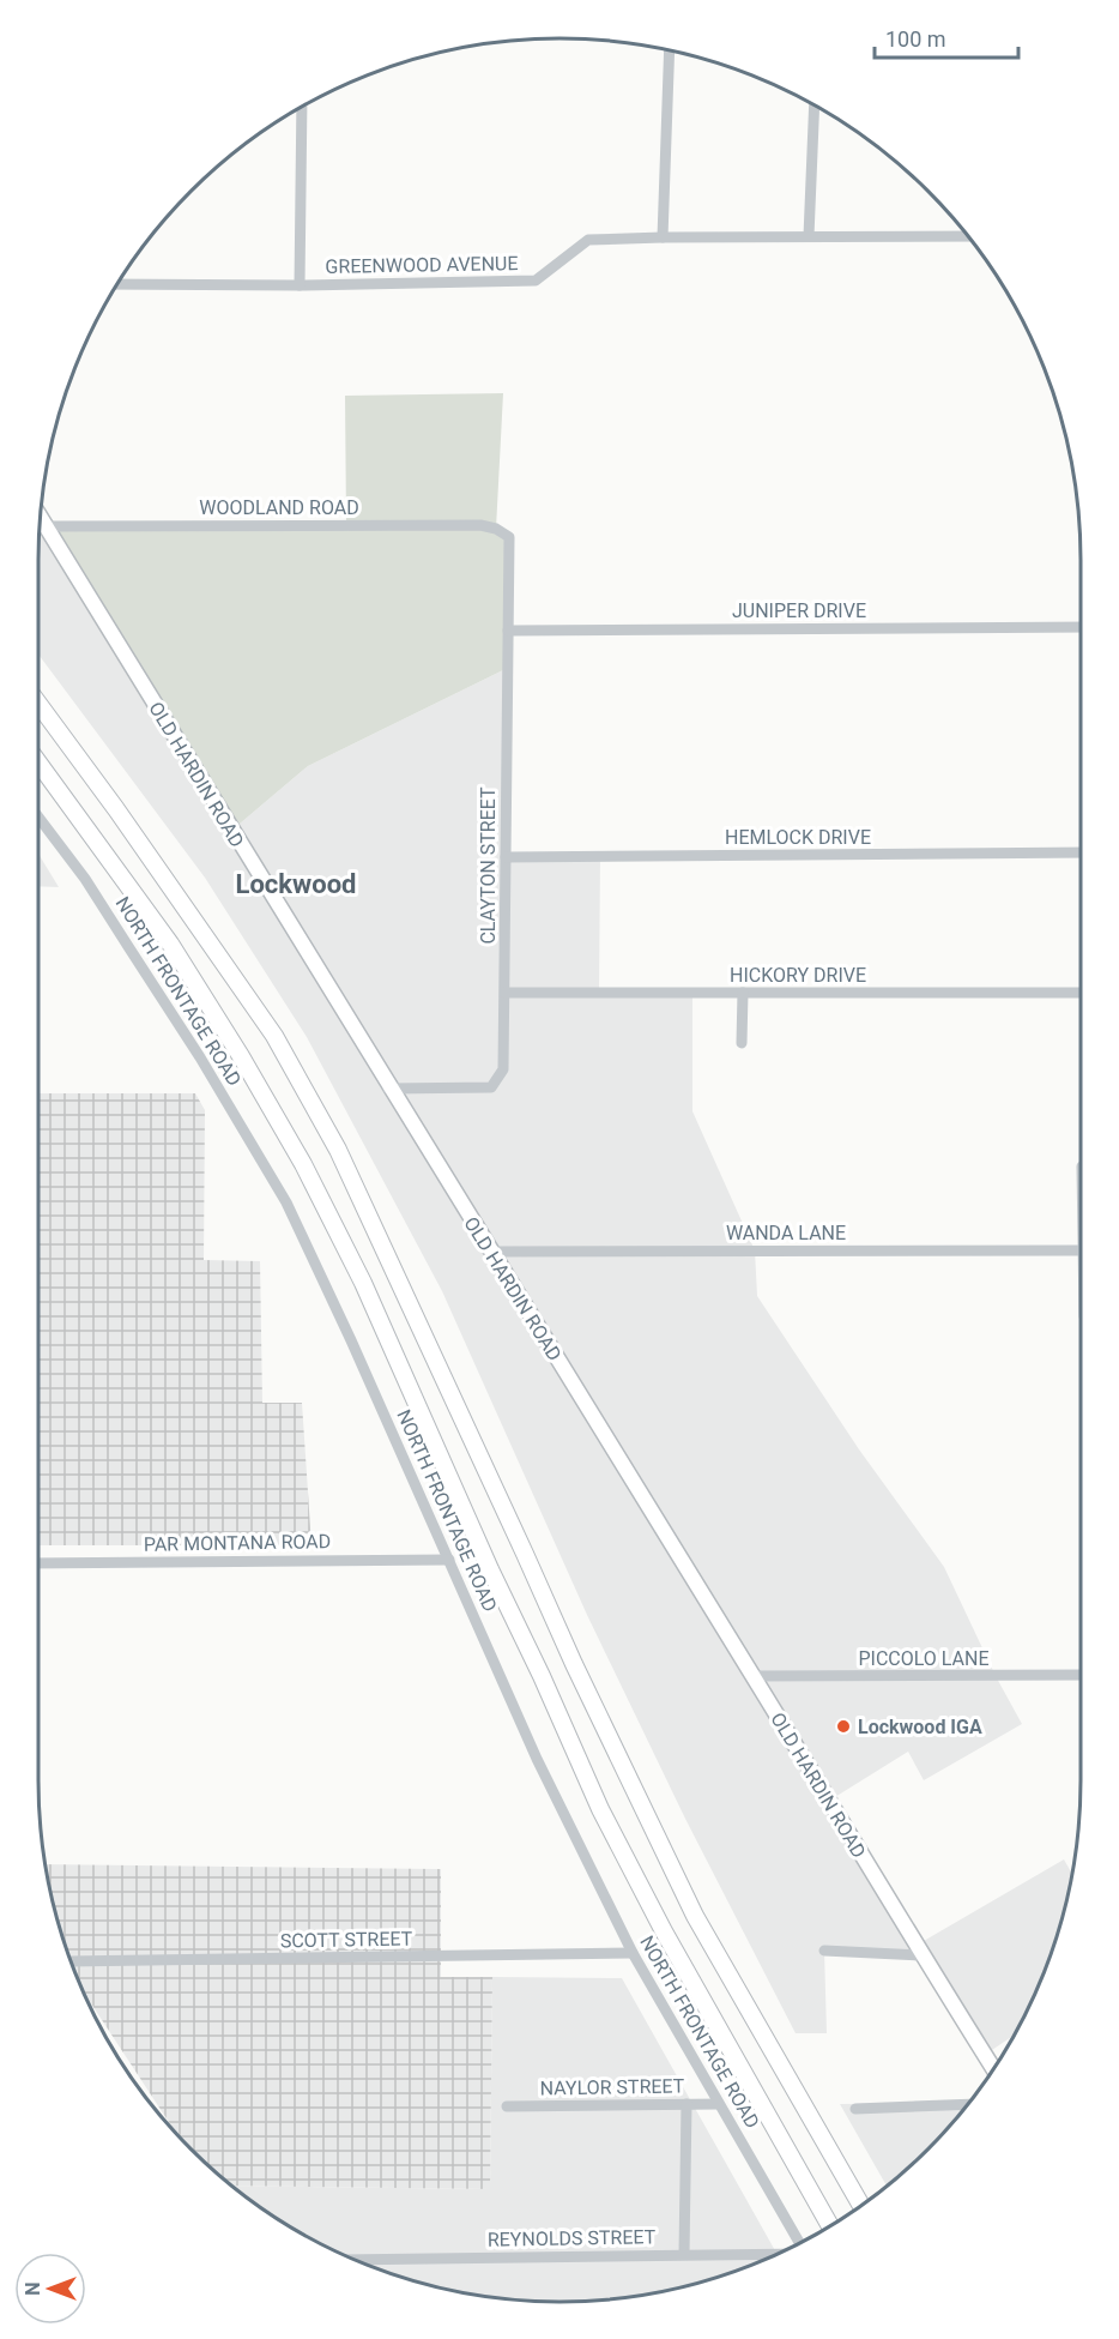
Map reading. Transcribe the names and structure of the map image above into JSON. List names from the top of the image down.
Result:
{
  "streets": {
    "main road": ["OLD HARDIN ROAD"],
    "street": [
      "GREENWOOD AVENUE",
      "WOODLAND ROAD",
      "JUNIPER DRIVE",
      "HEMLOCK DRIVE",
      "CLAYTON STREET",
      "HICKORY DRIVE",
      "NORTH FRONTAGE ROAD",
      "WANDA LANE",
      "PAR MONTANA ROAD",
      "PICCOLO LANE",
      "SCOTT STREET",
      "NAYLOR STREET",
      "REYNOLDS STREET"
    ]
  },
  "crossings": [
    ["WOODLAND ROAD", "OLD HARDIN ROAD"],
    ["WOODLAND ROAD", "CLAYTON STREET"],
    ["JUNIPER DRIVE", "CLAYTON STREET"],
    ["OLD HARDIN ROAD", "CLAYTON STREET"],
    ["OLD HARDIN ROAD", "WANDA LANE"],
    ["OLD HARDIN ROAD", "PICCOLO LANE"],
    ["HEMLOCK DRIVE", "CLAYTON STREET"],
    ["CLAYTON STREET", "HICKORY DRIVE"],
    ["NORTH FRONTAGE ROAD", "PAR MONTANA ROAD"],
    ["NORTH FRONTAGE ROAD", "SCOTT STREET"],
    ["NORTH FRONTAGE ROAD", "NAYLOR STREET"]
  ],
  "districts": ["Lockwood"],
  "places": ["Lockwood IGA"],
  "scale_bar": "100 m",
  "north": "left"
}
